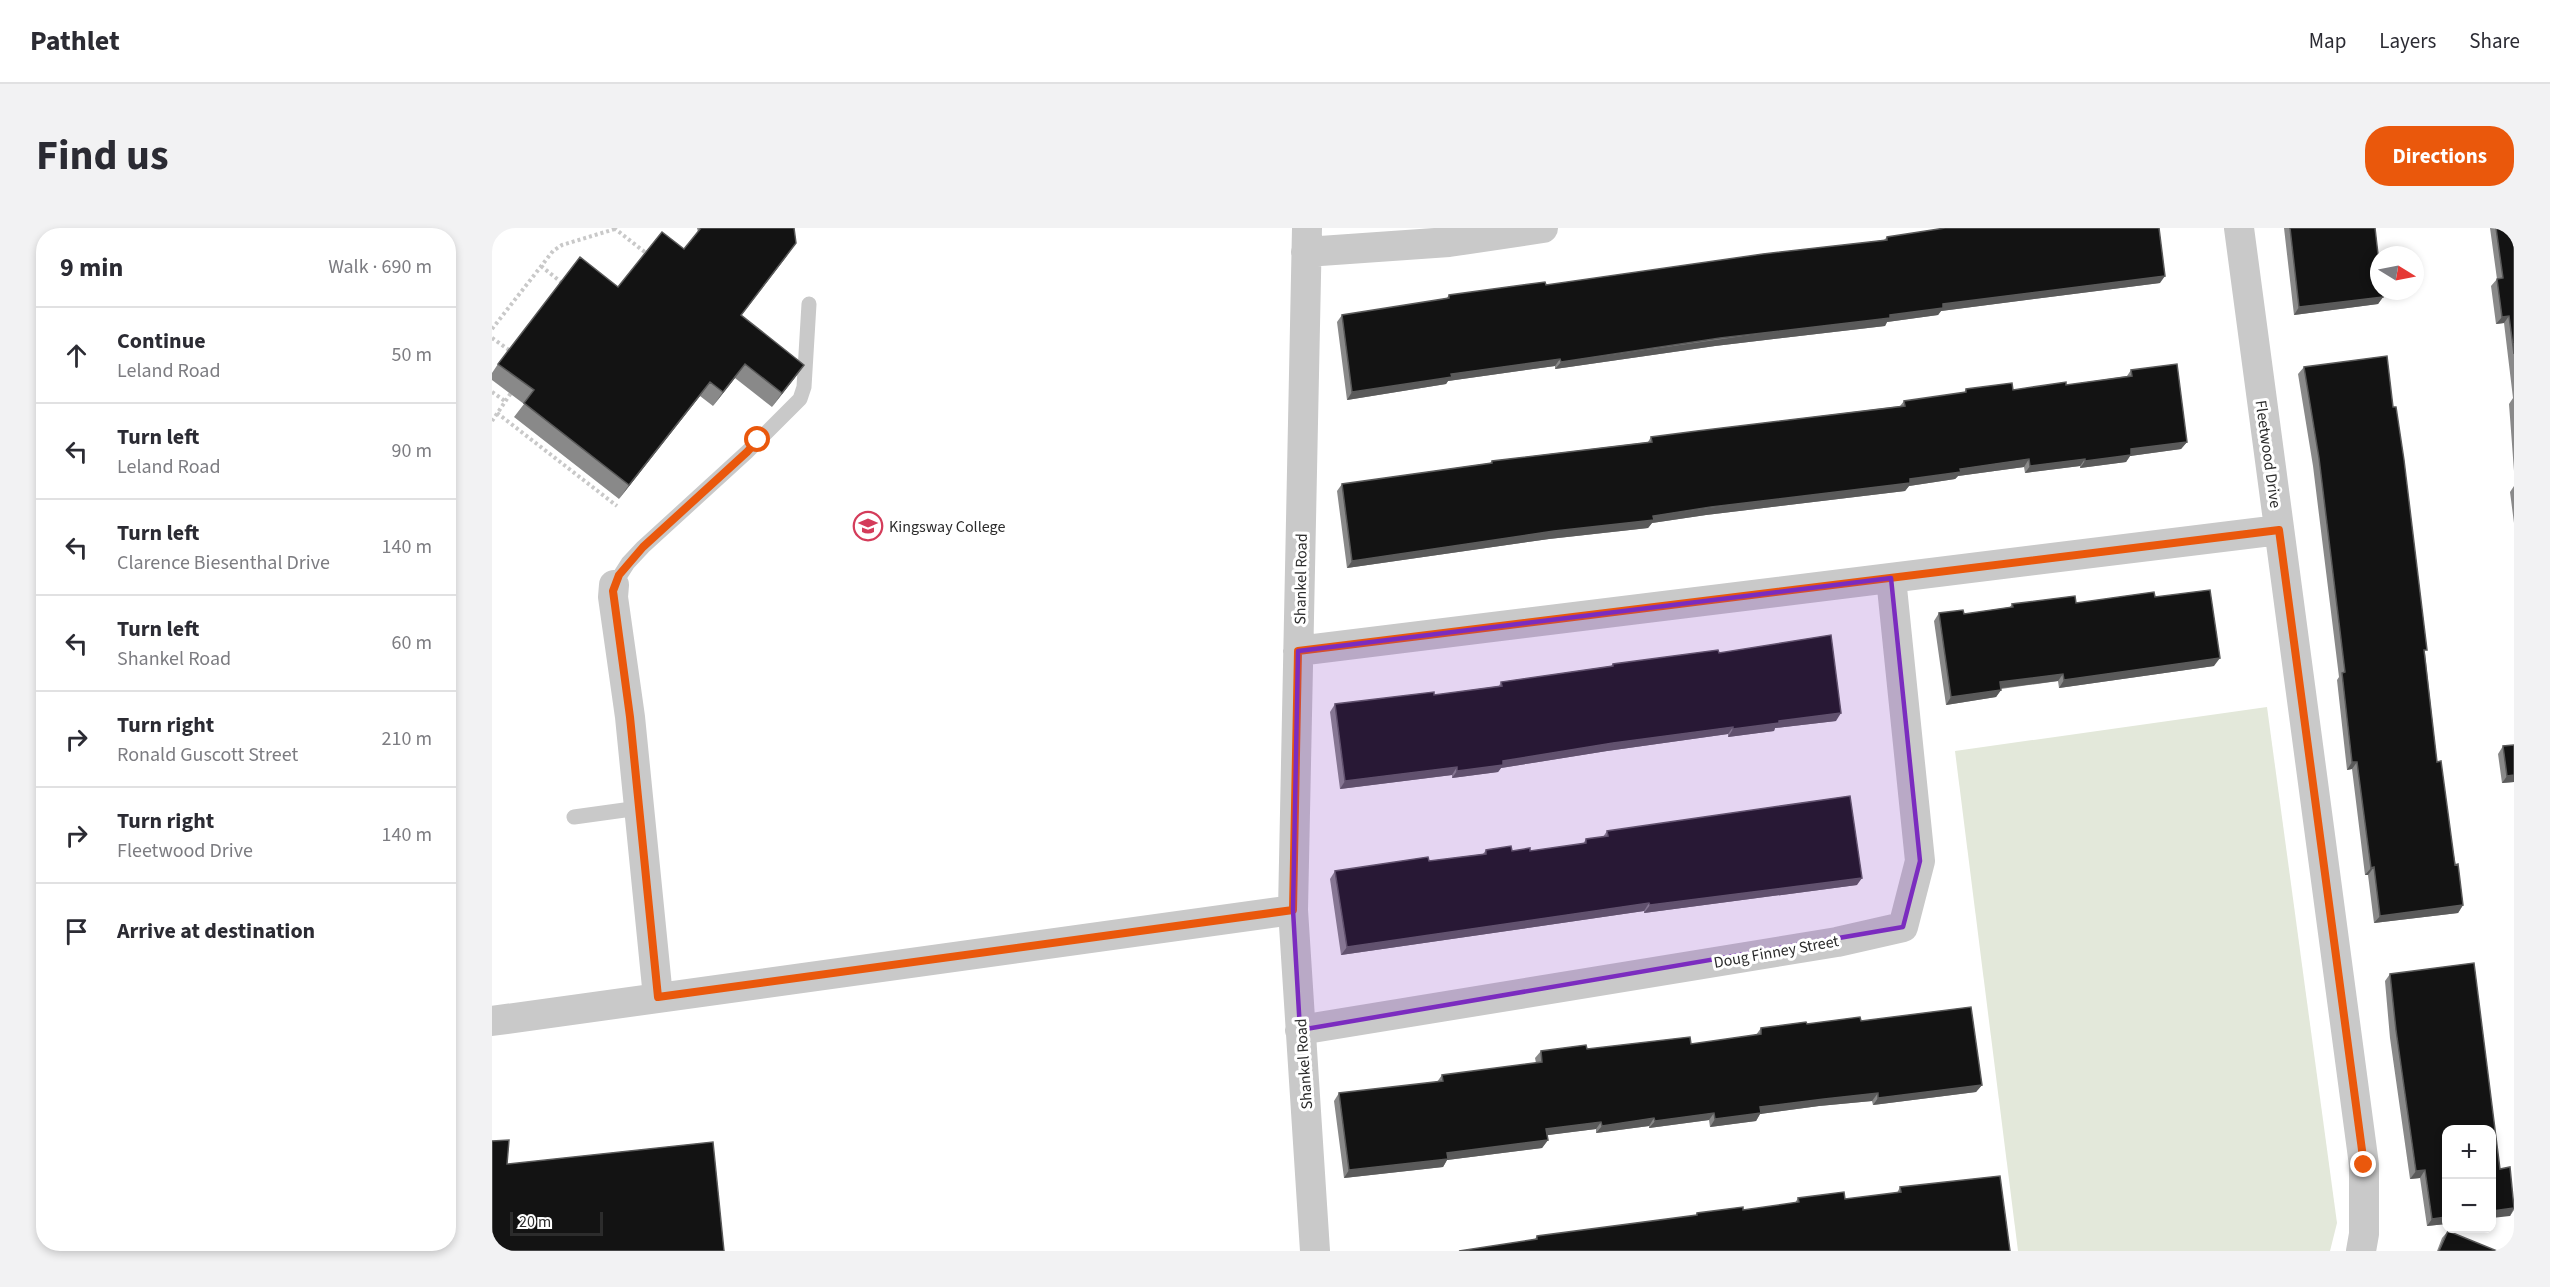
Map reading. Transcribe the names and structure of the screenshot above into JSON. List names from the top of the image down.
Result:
{
  "streets": {
    "street": ["Fleetwood Drive", "Shankel Road", "Doug Finney Street"]
  },
  "crossings": [
    ["Shankel Road", "Doug Finney Street"]
  ],
  "places": {
    "school or university": ["Kingsway College"]
  },
  "scale_bar": "20 m",
  "north": "right",
  "page": {
    "header": "Pathlet",
    "nav": ["Map", "Layers", "Share"],
    "title": "Find us",
    "buttons": "Directions",
    "heading": ["9 min", "Walk · 690 m"],
    "list": [
      ["Continue", "Leland Road", "50 m"],
      ["Turn left", "Leland Road", "90 m"],
      ["Turn left", "Clarence Biesenthal Drive", "140 m"],
      ["Turn left", "Shankel Road", "60 m"],
      ["Turn right", "Ronald Guscott Street", "210 m"],
      ["Turn right", "Fleetwood Drive", "140 m"],
      "Arrive at destination"
    ],
    "map_buttons": ["+", "−"],
    "scale": "20 m"
  }
}
